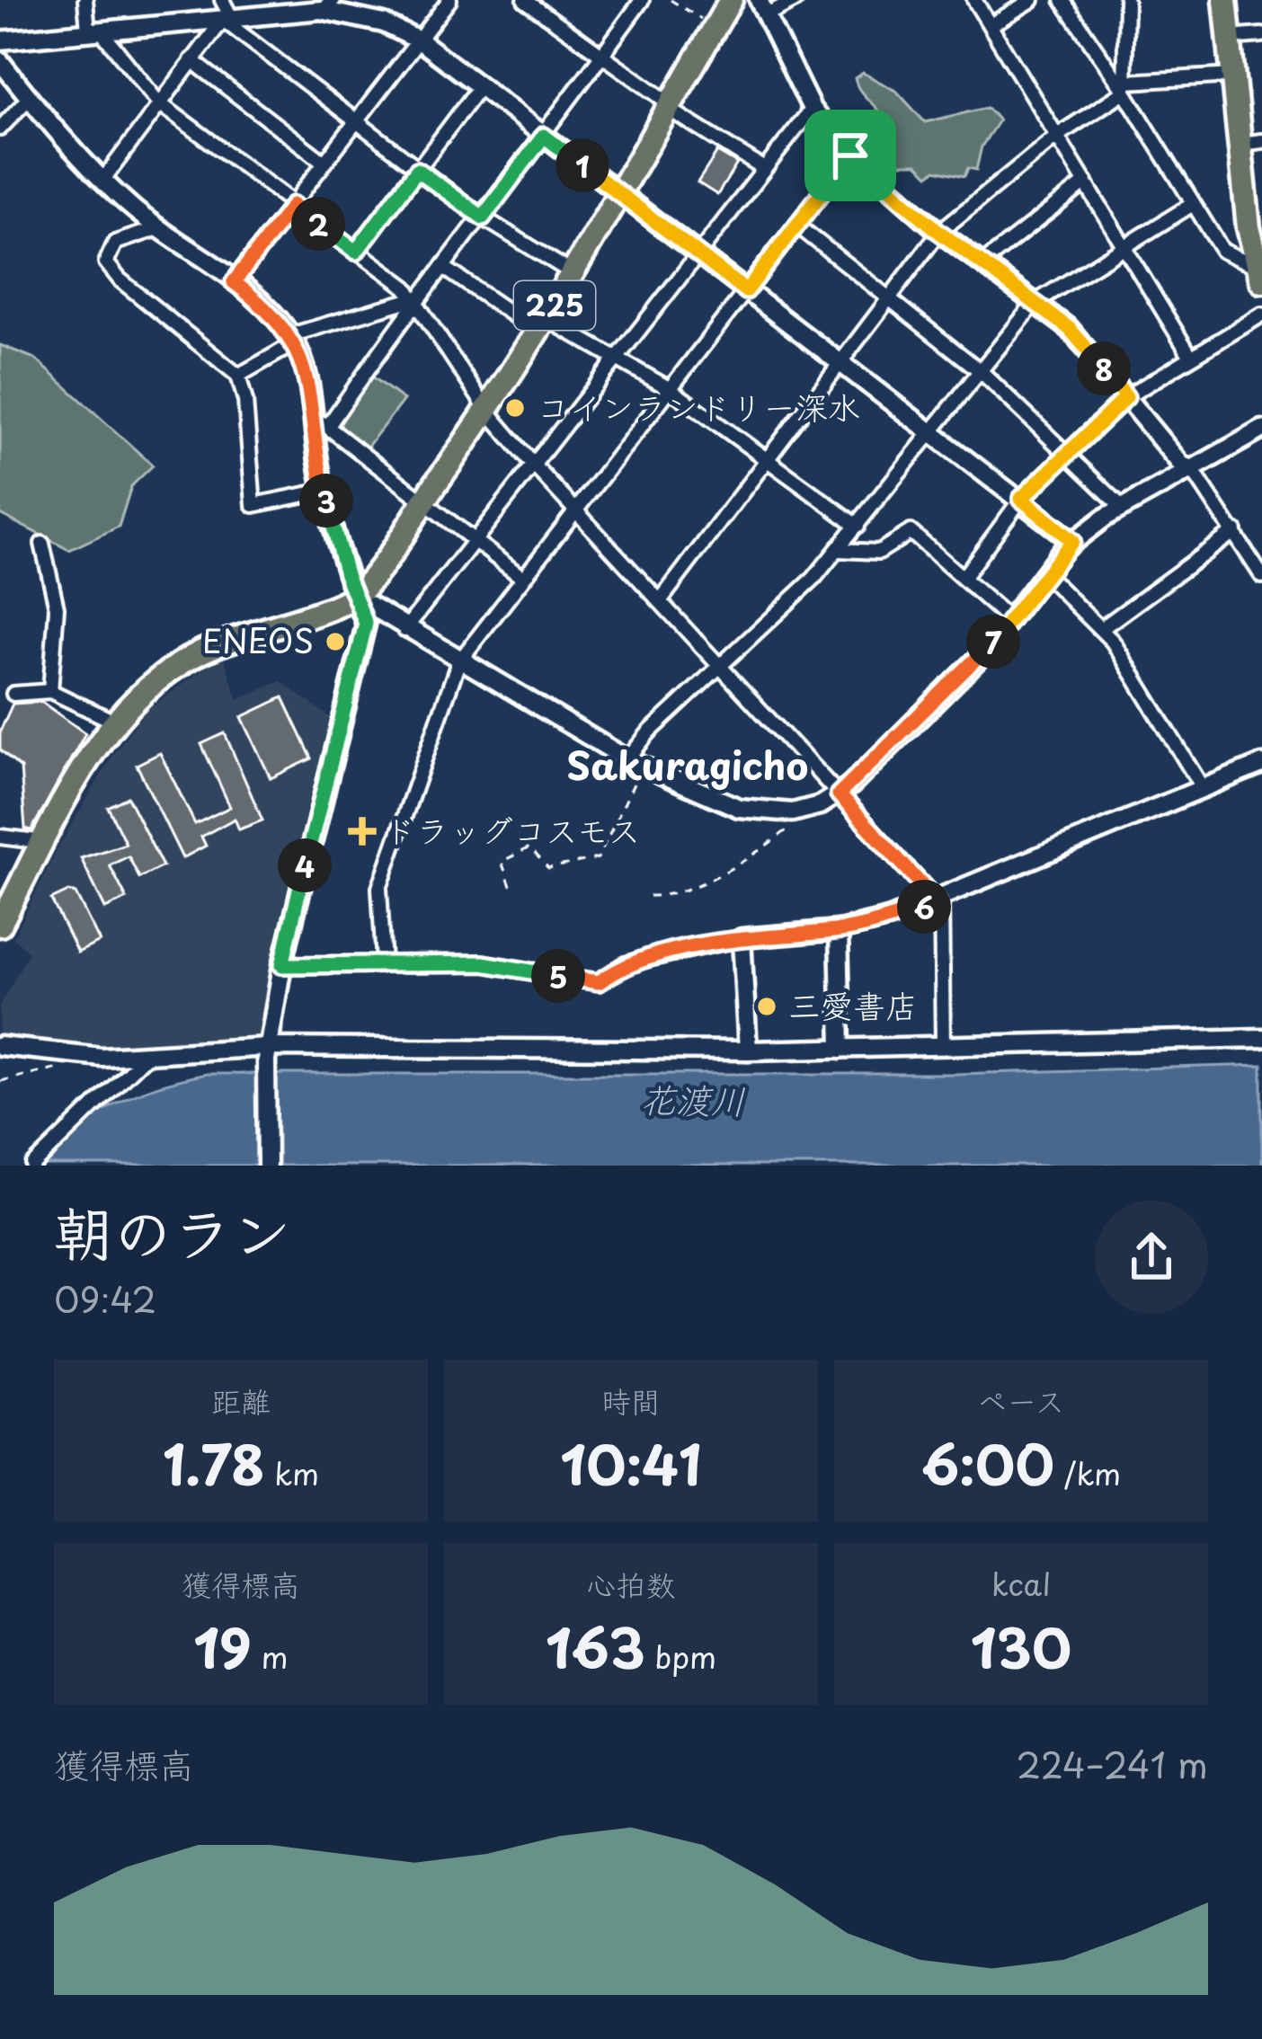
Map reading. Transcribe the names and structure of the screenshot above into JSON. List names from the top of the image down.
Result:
{
  "streets": {
    "highway": ["225"]
  },
  "districts": ["Sakuragicho"],
  "water": ["花渡川"],
  "places": {
    "other": ["コインランドリー深水", "ENEOS", "三愛書店"],
    "health": ["ドラッグコスモス"]
  },
  "page": {
    "pins": [
      "1",
      "2",
      "8",
      "3",
      "7",
      "4",
      "6",
      "5"
    ],
    "heading": ["朝のラン", "09:42"],
    "stats": [
      ["距離", "1.78 km"],
      ["時間", "10:41"],
      ["ペース", "6:00 /km"],
      ["獲得標高", "19 m"],
      ["心拍数", "163 bpm"],
      ["kcal", "130"]
    ],
    "chart": ["獲得標高", "224–241 m"]
  }
}
